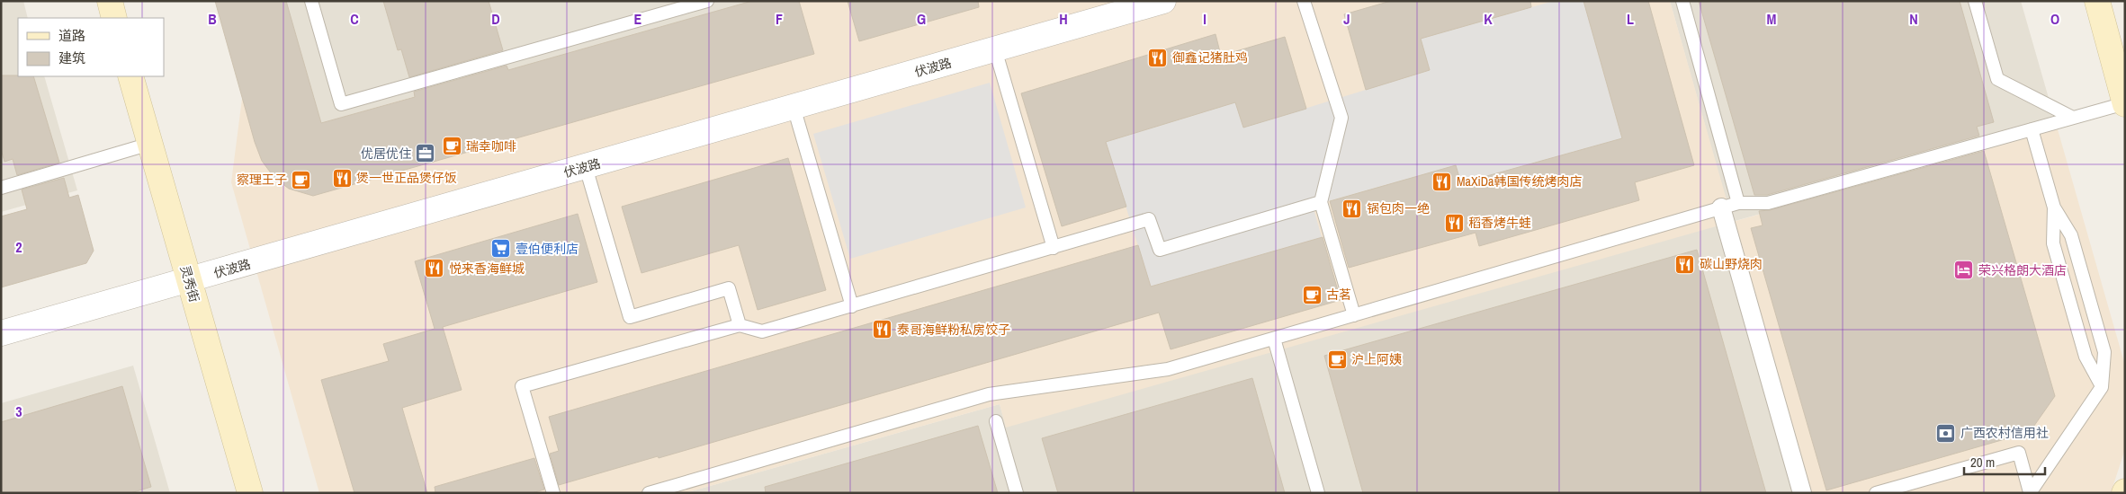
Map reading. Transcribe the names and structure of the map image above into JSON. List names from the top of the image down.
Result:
{
  "streets": {
    "main road": ["灵秀街"],
    "street": ["伏波路"]
  },
  "crossings": [
    ["伏波路", "灵秀街"]
  ],
  "places": {
    "restaurant": [
      "御鑫记猪肚鸡",
      "煲一世正品煲仔饭",
      "MaXiDa韩国传统烤肉店",
      "锅包肉一绝",
      "稻香烤牛蛙",
      "碳山野烧肉",
      "悦来香海鲜城",
      "泰哥海鲜粉私房饺子"
    ],
    "cafe": [
      "瑞幸咖啡",
      "察理王子",
      "古茗",
      "沪上阿姨"
    ],
    "office": ["优居优住"],
    "supermarket": ["壹伯便利店"],
    "hotel": ["荣兴格朗大酒店"],
    "bank": ["广西农村信用社"]
  },
  "legend": ["道路", "建筑"],
  "scale_bar": "20 m",
  "grid": {
    "columns": [
      "B",
      "C",
      "D",
      "E",
      "F",
      "G",
      "H",
      "I",
      "J",
      "K",
      "L",
      "M",
      "N",
      "O"
    ],
    "rows": ["2", "3"]
  }
}
